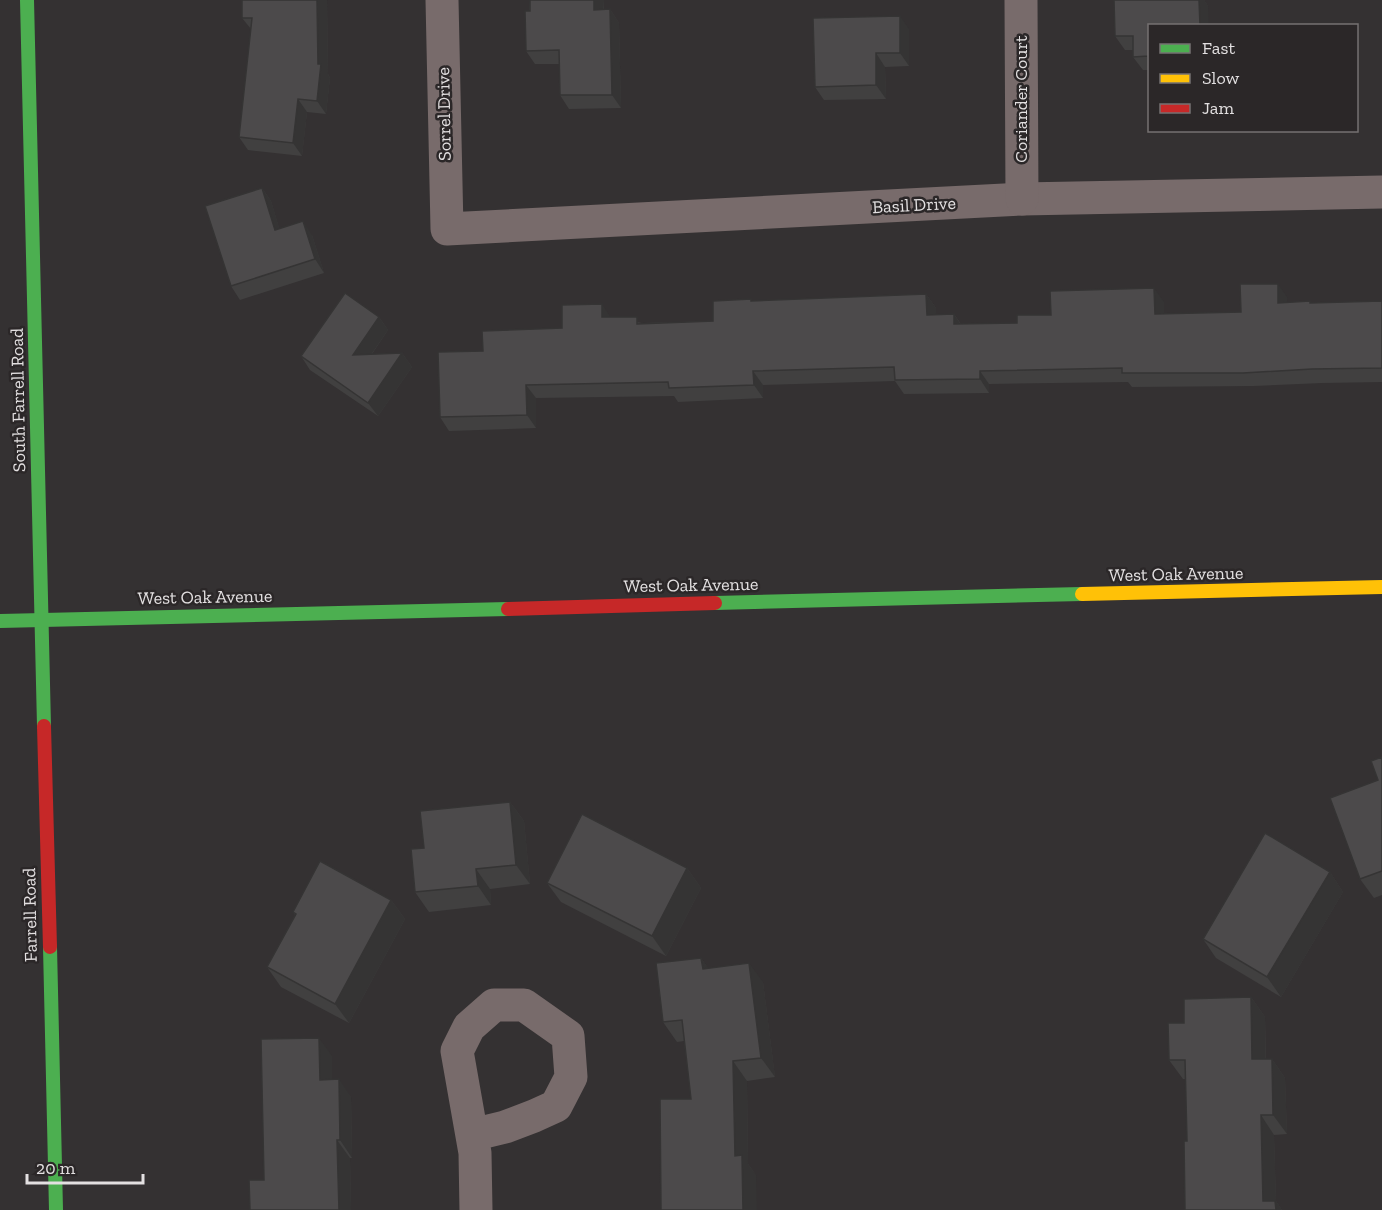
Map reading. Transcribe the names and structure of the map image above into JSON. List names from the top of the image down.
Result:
{
  "streets": {
    "street": [
      "Coriander Court",
      "Sorrel Drive",
      "Basil Drive",
      "South Farrell Road",
      "West Oak Avenue",
      "Farrell Road"
    ]
  },
  "crossings": [
    ["Coriander Court", "Basil Drive"],
    ["Sorrel Drive", "Basil Drive"],
    ["South Farrell Road", "West Oak Avenue"],
    ["South Farrell Road", "Farrell Road"],
    ["West Oak Avenue", "Farrell Road"]
  ],
  "legend": ["Fast", "Slow", "Jam"],
  "scale_bar": "20 m"
}
